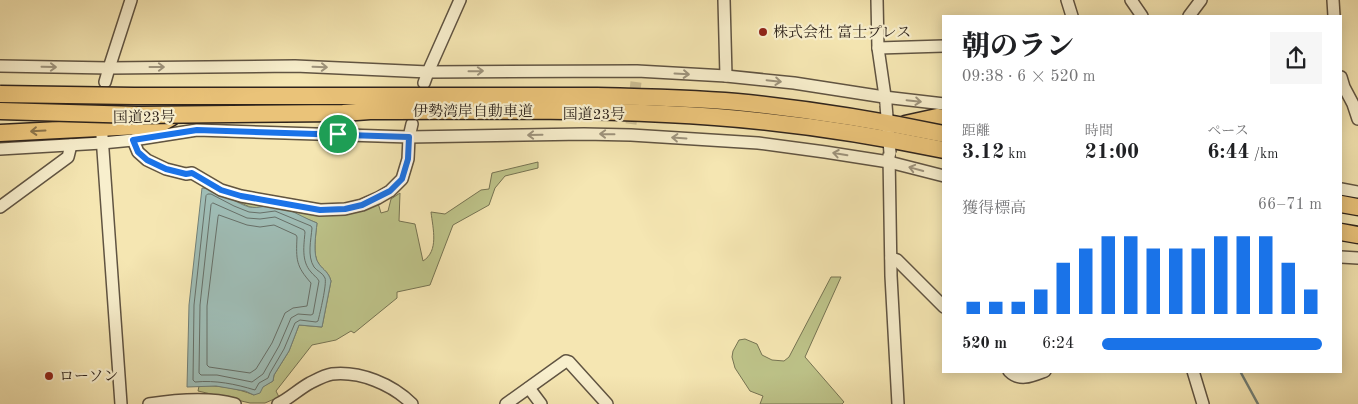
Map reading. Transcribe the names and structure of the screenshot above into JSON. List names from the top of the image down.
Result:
{
  "streets": {
    "highway": ["伊勢湾岸自動車道", "国道23号"]
  },
  "crossings": [
    ["伊勢湾岸自動車道", "国道23号"]
  ],
  "places": ["株式会社 富士プレス", "ローソン"],
  "page": {
    "heading": ["朝のラン", "09:38 · 6 × 520 m"],
    "stats": [
      ["距離", "3.12 km"],
      ["時間", "21:00"],
      ["ペース", "6:44 /km"]
    ],
    "chart": ["獲得標高", "66–71 m"],
    "list": [
      {
        "name": "520 m",
        "note": "6:24"
      }
    ]
  }
}
